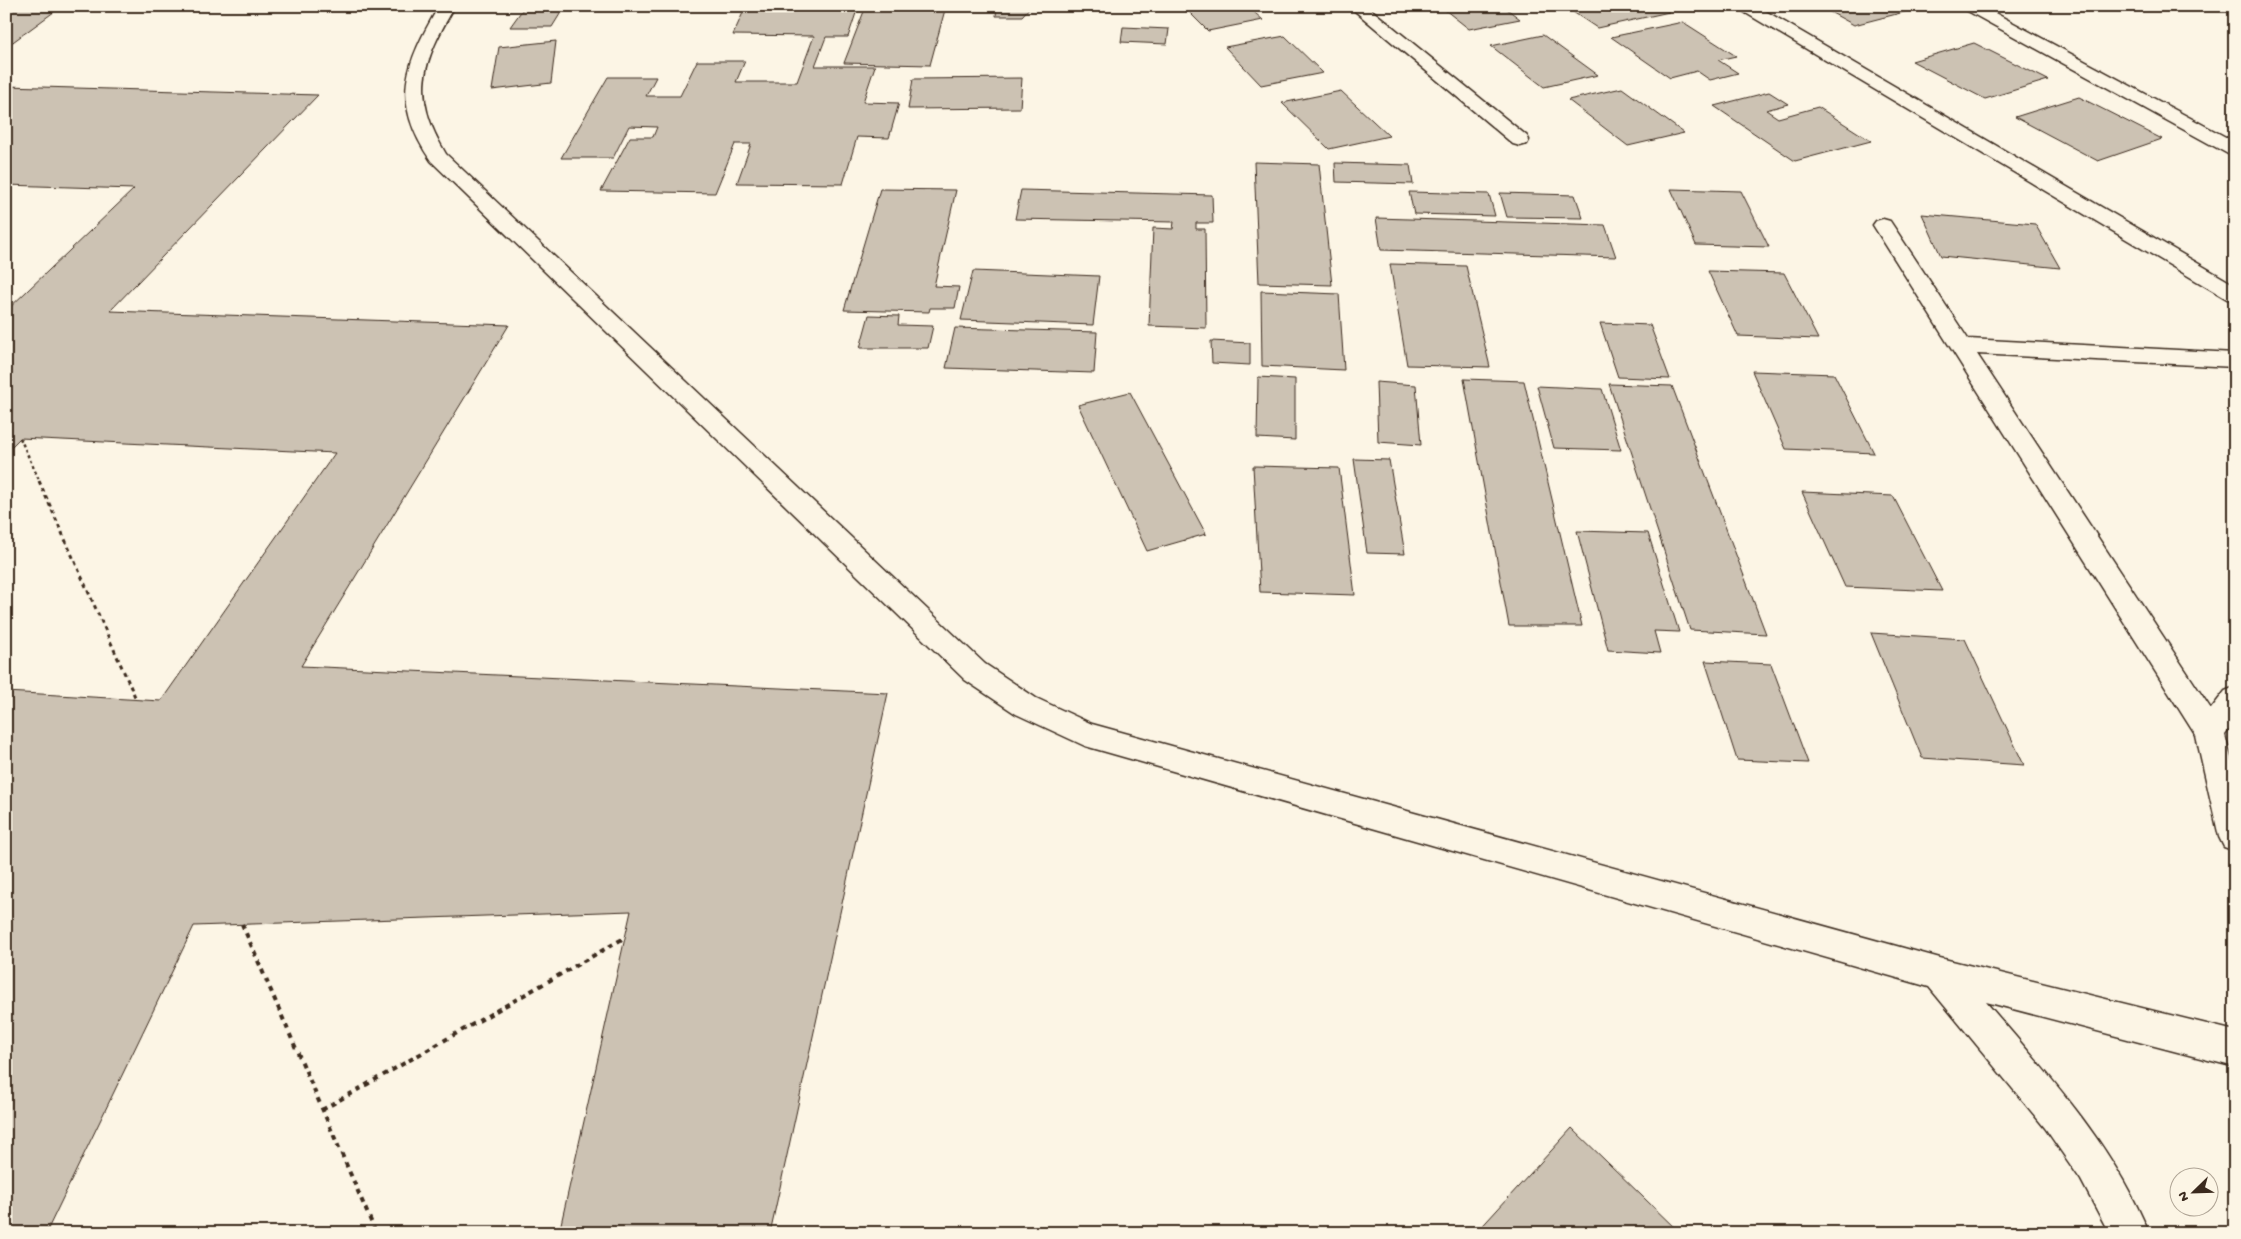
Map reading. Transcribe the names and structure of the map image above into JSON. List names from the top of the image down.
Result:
{
  "north": "bottom left"
}
